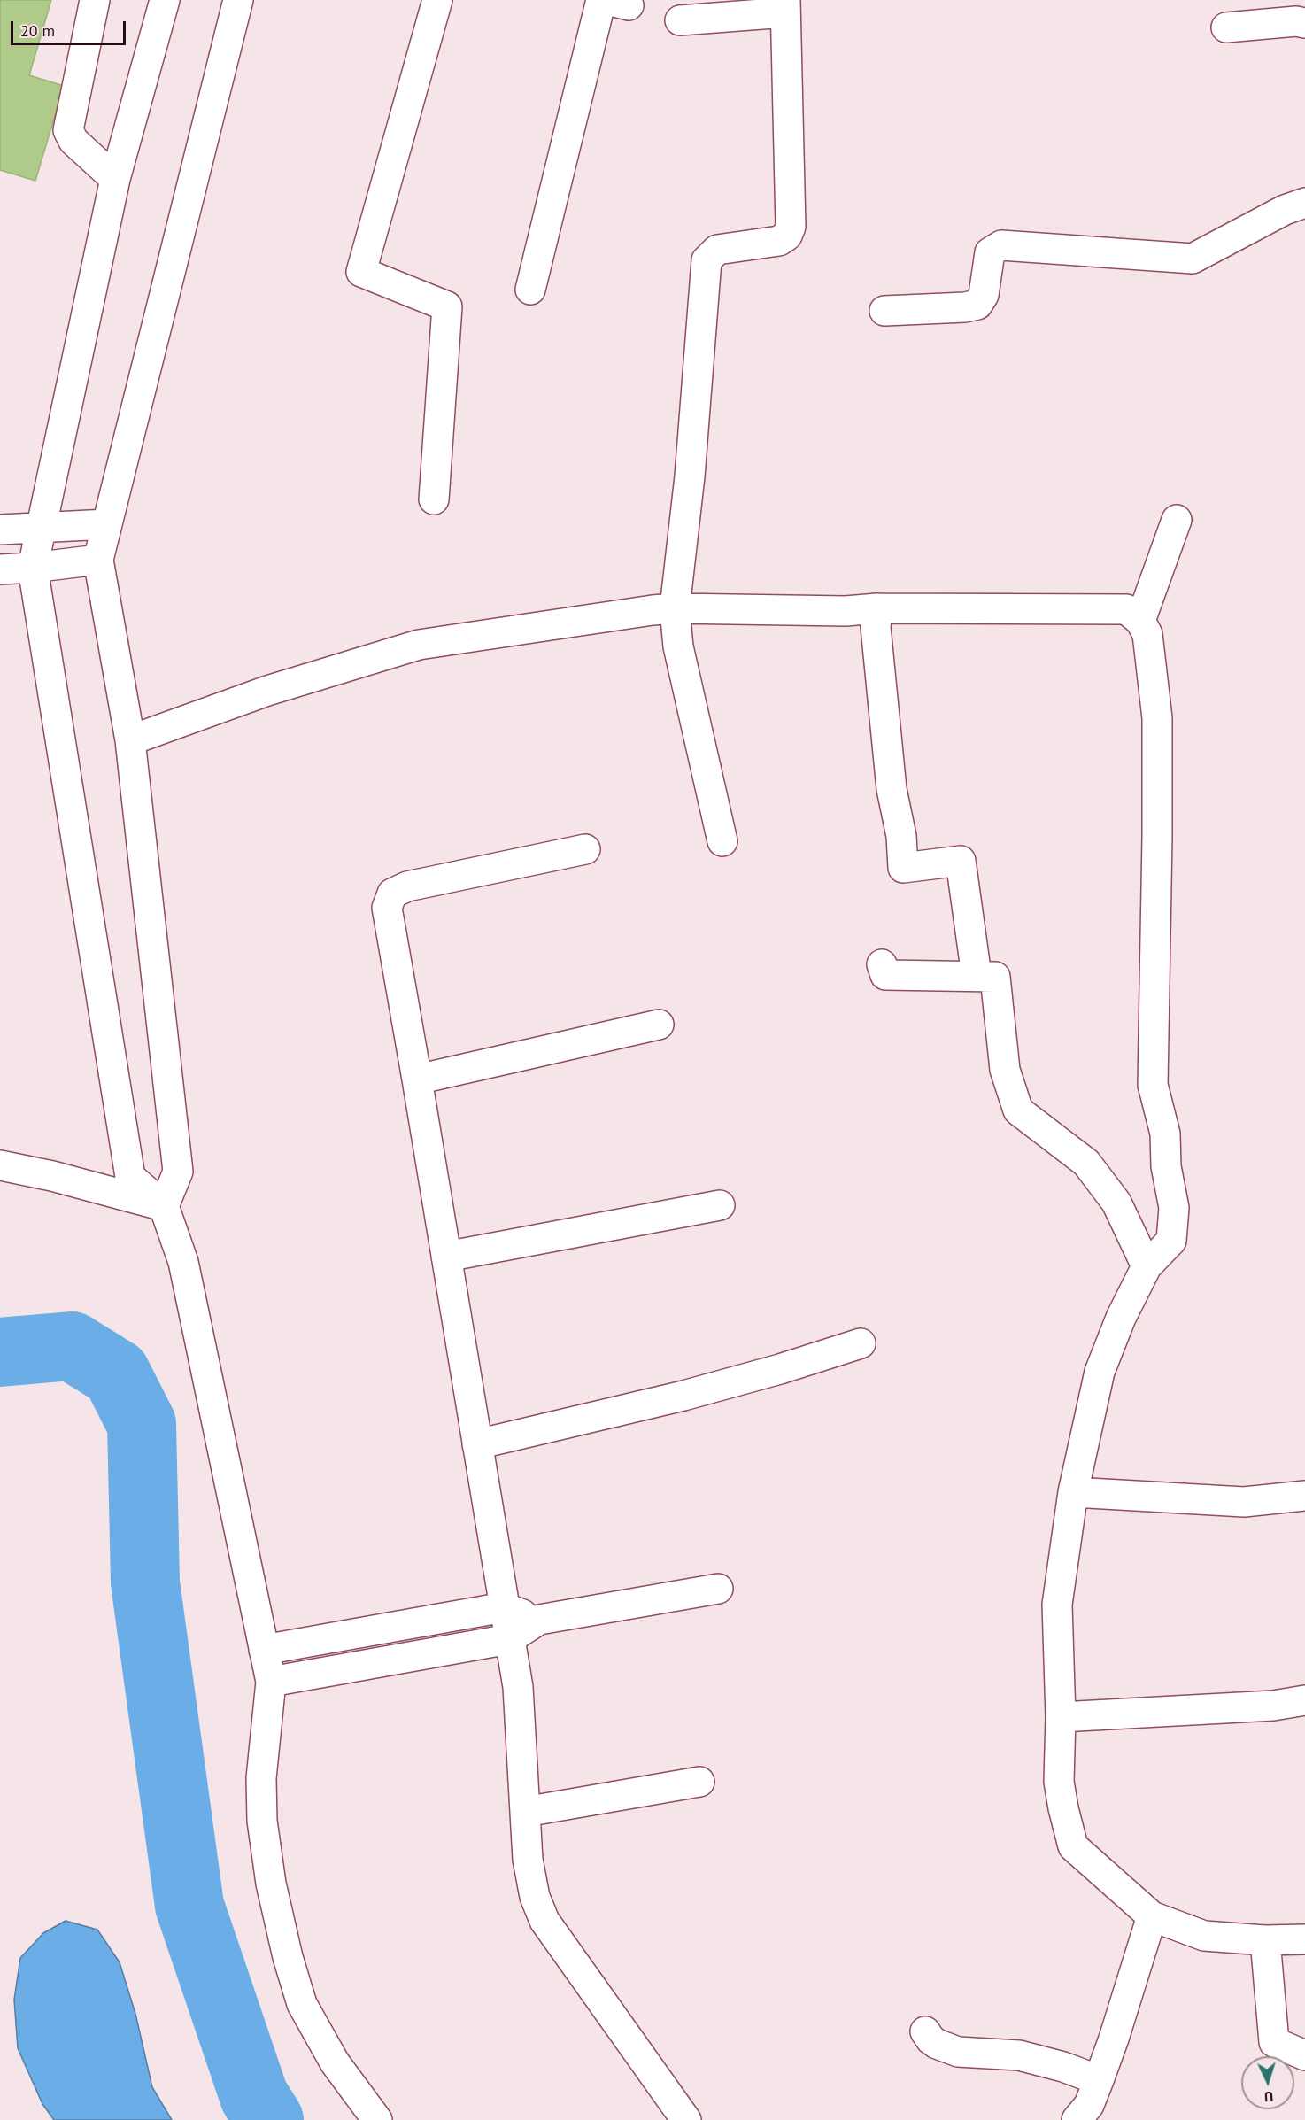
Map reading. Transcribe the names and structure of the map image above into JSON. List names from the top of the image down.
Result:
{
  "scale_bar": "20 m",
  "north": "bottom"
}
